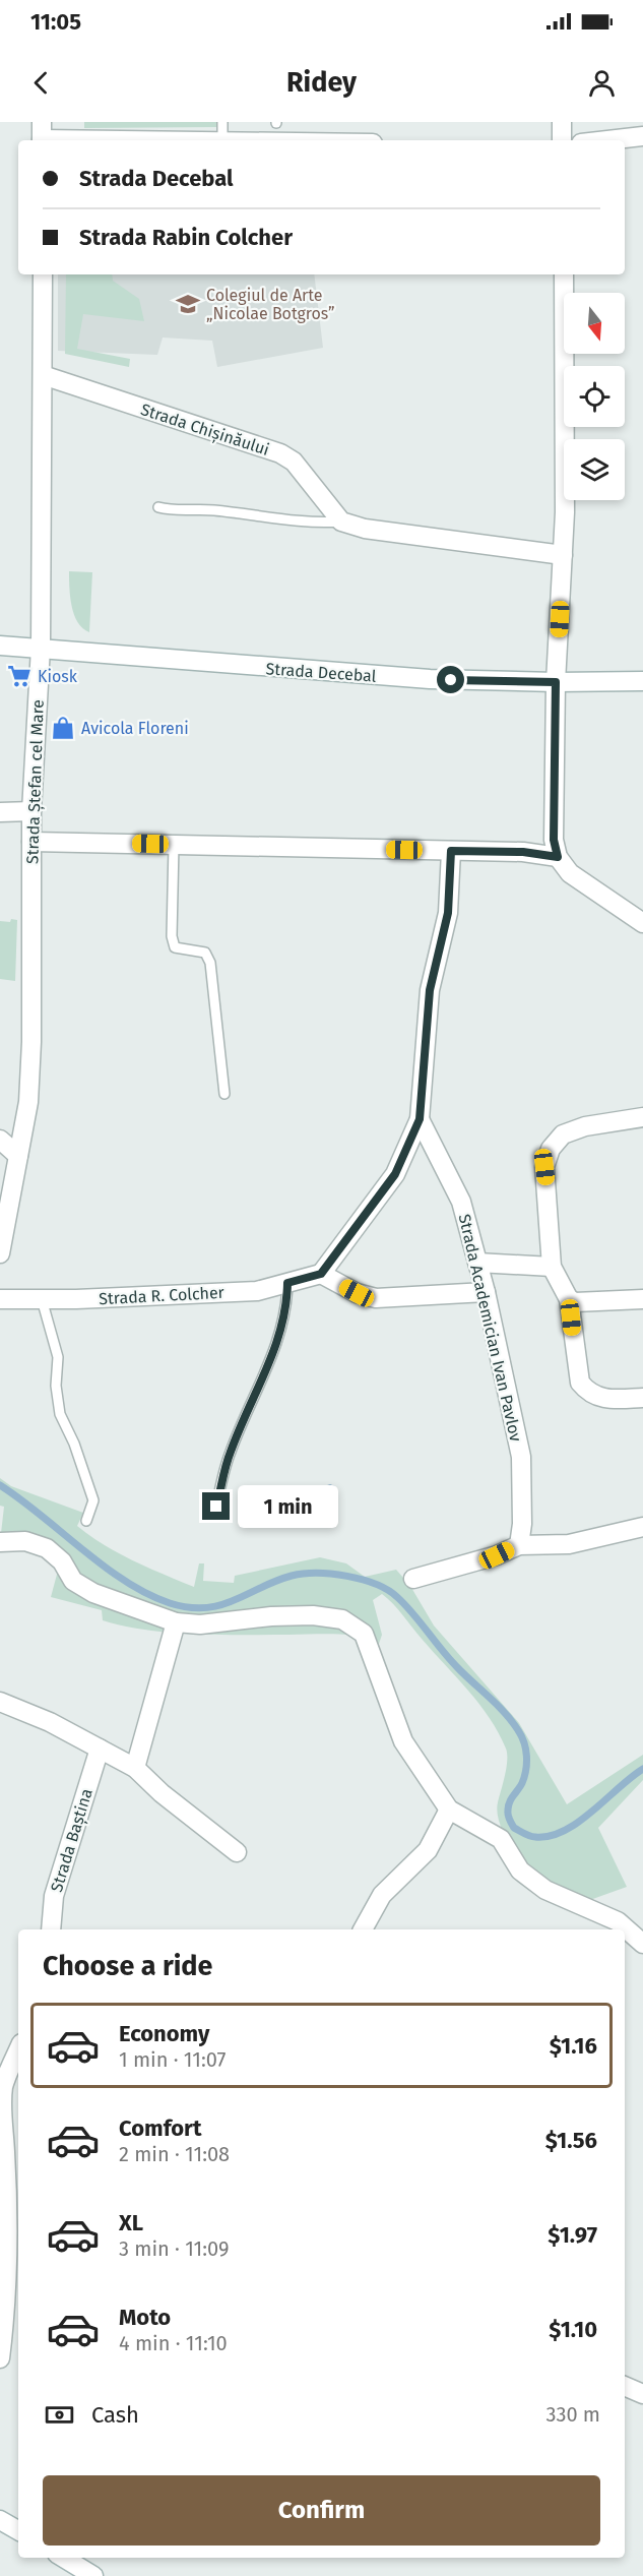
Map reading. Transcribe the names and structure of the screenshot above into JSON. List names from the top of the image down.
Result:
{
  "streets": {
    "street": [
      "Strada Chișinăului",
      "Strada Decebal",
      "Strada Ștefan cel Mare",
      "Strada R. Colcher",
      "Strada Academician Ivan Pavlov",
      "Strada Baștina"
    ]
  },
  "crossings": [
    ["Strada Chișinăului", "Strada Ștefan cel Mare"],
    ["Strada Decebal", "Strada Ștefan cel Mare"]
  ],
  "places": {
    "school or university": ["Colegiul de Arte „Nicolae Botgros”"],
    "supermarket": ["Kiosk"],
    "shop": ["Avicola Floreni"]
  },
  "north": "bottom",
  "page": {
    "status": "11:05",
    "header": "Ridey",
    "banner": ["Strada Decebal", "Strada Rabin Colcher"],
    "bubble": "1 min",
    "heading": "Choose a ride",
    "list": [
      {
        "name": "Economy",
        "note": "1 min · 11:07",
        "value": "$1.16"
      },
      {
        "name": "Comfort",
        "note": "2 min · 11:08",
        "value": "$1.56"
      },
      {
        "name": "XL",
        "note": "3 min · 11:09",
        "value": "$1.97"
      },
      {
        "name": "Moto",
        "note": "4 min · 11:10",
        "value": "$1.10"
      }
    ],
    "pay": ["Cash", "330 m"],
    "buttons": "Confirm"
  }
}
